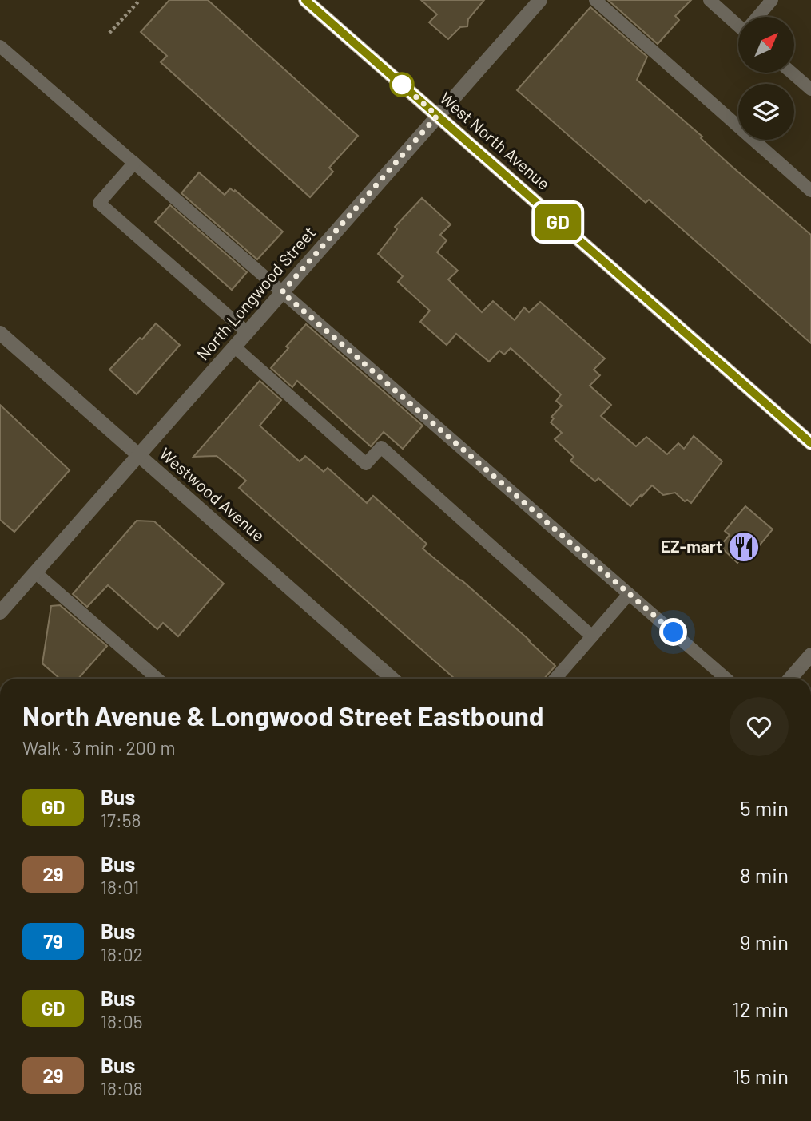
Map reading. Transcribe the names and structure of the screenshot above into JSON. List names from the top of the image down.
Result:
{
  "streets": {
    "main road": ["West North Avenue"],
    "street": ["North Longwood Street", "Westwood Avenue"]
  },
  "crossings": [
    ["West North Avenue", "North Longwood Street"],
    ["North Longwood Street", "Westwood Avenue"]
  ],
  "places": {
    "restaurant": ["EZ-mart"]
  },
  "lines": ["bus line GD"],
  "north": "top right",
  "page": {
    "on_map": "GD",
    "heading": ["North Avenue & Longwood Street Eastbound", "Walk · 3 min · 200 m"],
    "list": [
      {
        "mark": "GD",
        "name": "Bus",
        "note": "17:58",
        "value": "5 min"
      },
      {
        "mark": "29",
        "name": "Bus",
        "note": "18:01",
        "value": "8 min"
      },
      {
        "mark": "79",
        "name": "Bus",
        "note": "18:02",
        "value": "9 min"
      },
      {
        "mark": "GD",
        "name": "Bus",
        "note": "18:05",
        "value": "12 min"
      },
      {
        "mark": "29",
        "name": "Bus",
        "note": "18:08",
        "value": "15 min"
      }
    ]
  }
}
